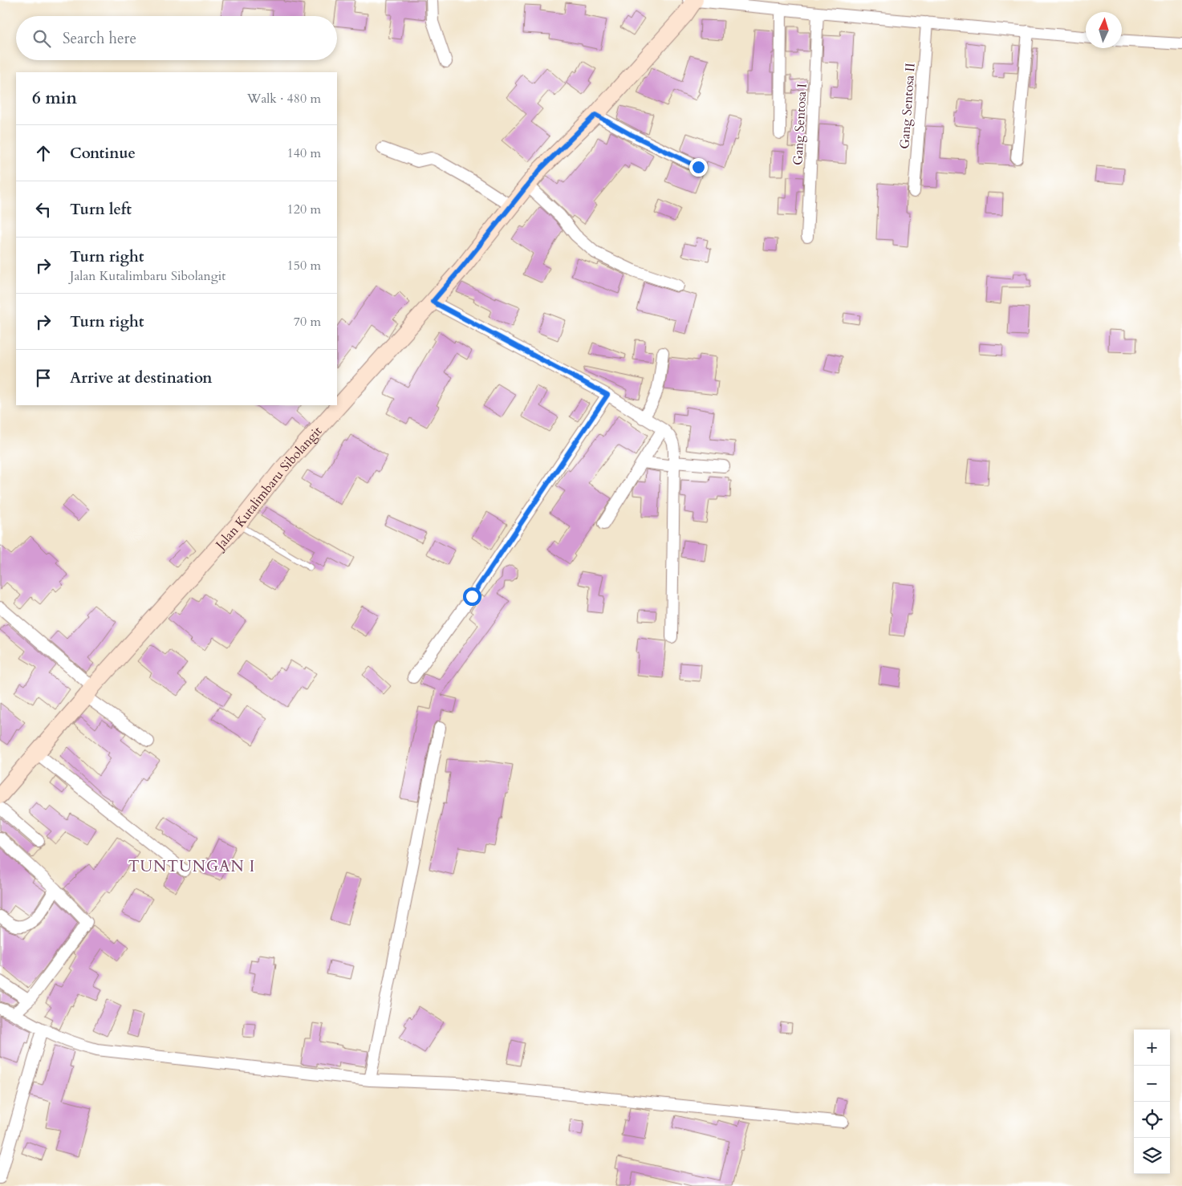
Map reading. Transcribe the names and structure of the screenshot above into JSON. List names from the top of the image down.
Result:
{
  "streets": {
    "street": ["Gang Sentosa II", "Gang Sentosa I", "Jalan Kutalimbaru Sibolangit"]
  },
  "districts": ["TUNTUNGAN I"],
  "north": "top",
  "page": {
    "search": "Search here",
    "heading": ["6 min", "Walk · 480 m"],
    "list": [
      ["Continue", "140 m"],
      ["Turn left", "120 m"],
      ["Turn right", "Jalan Kutalimbaru Sibolangit", "150 m"],
      ["Turn right", "70 m"],
      "Arrive at destination"
    ],
    "map_buttons": ["+", "−"]
  }
}
